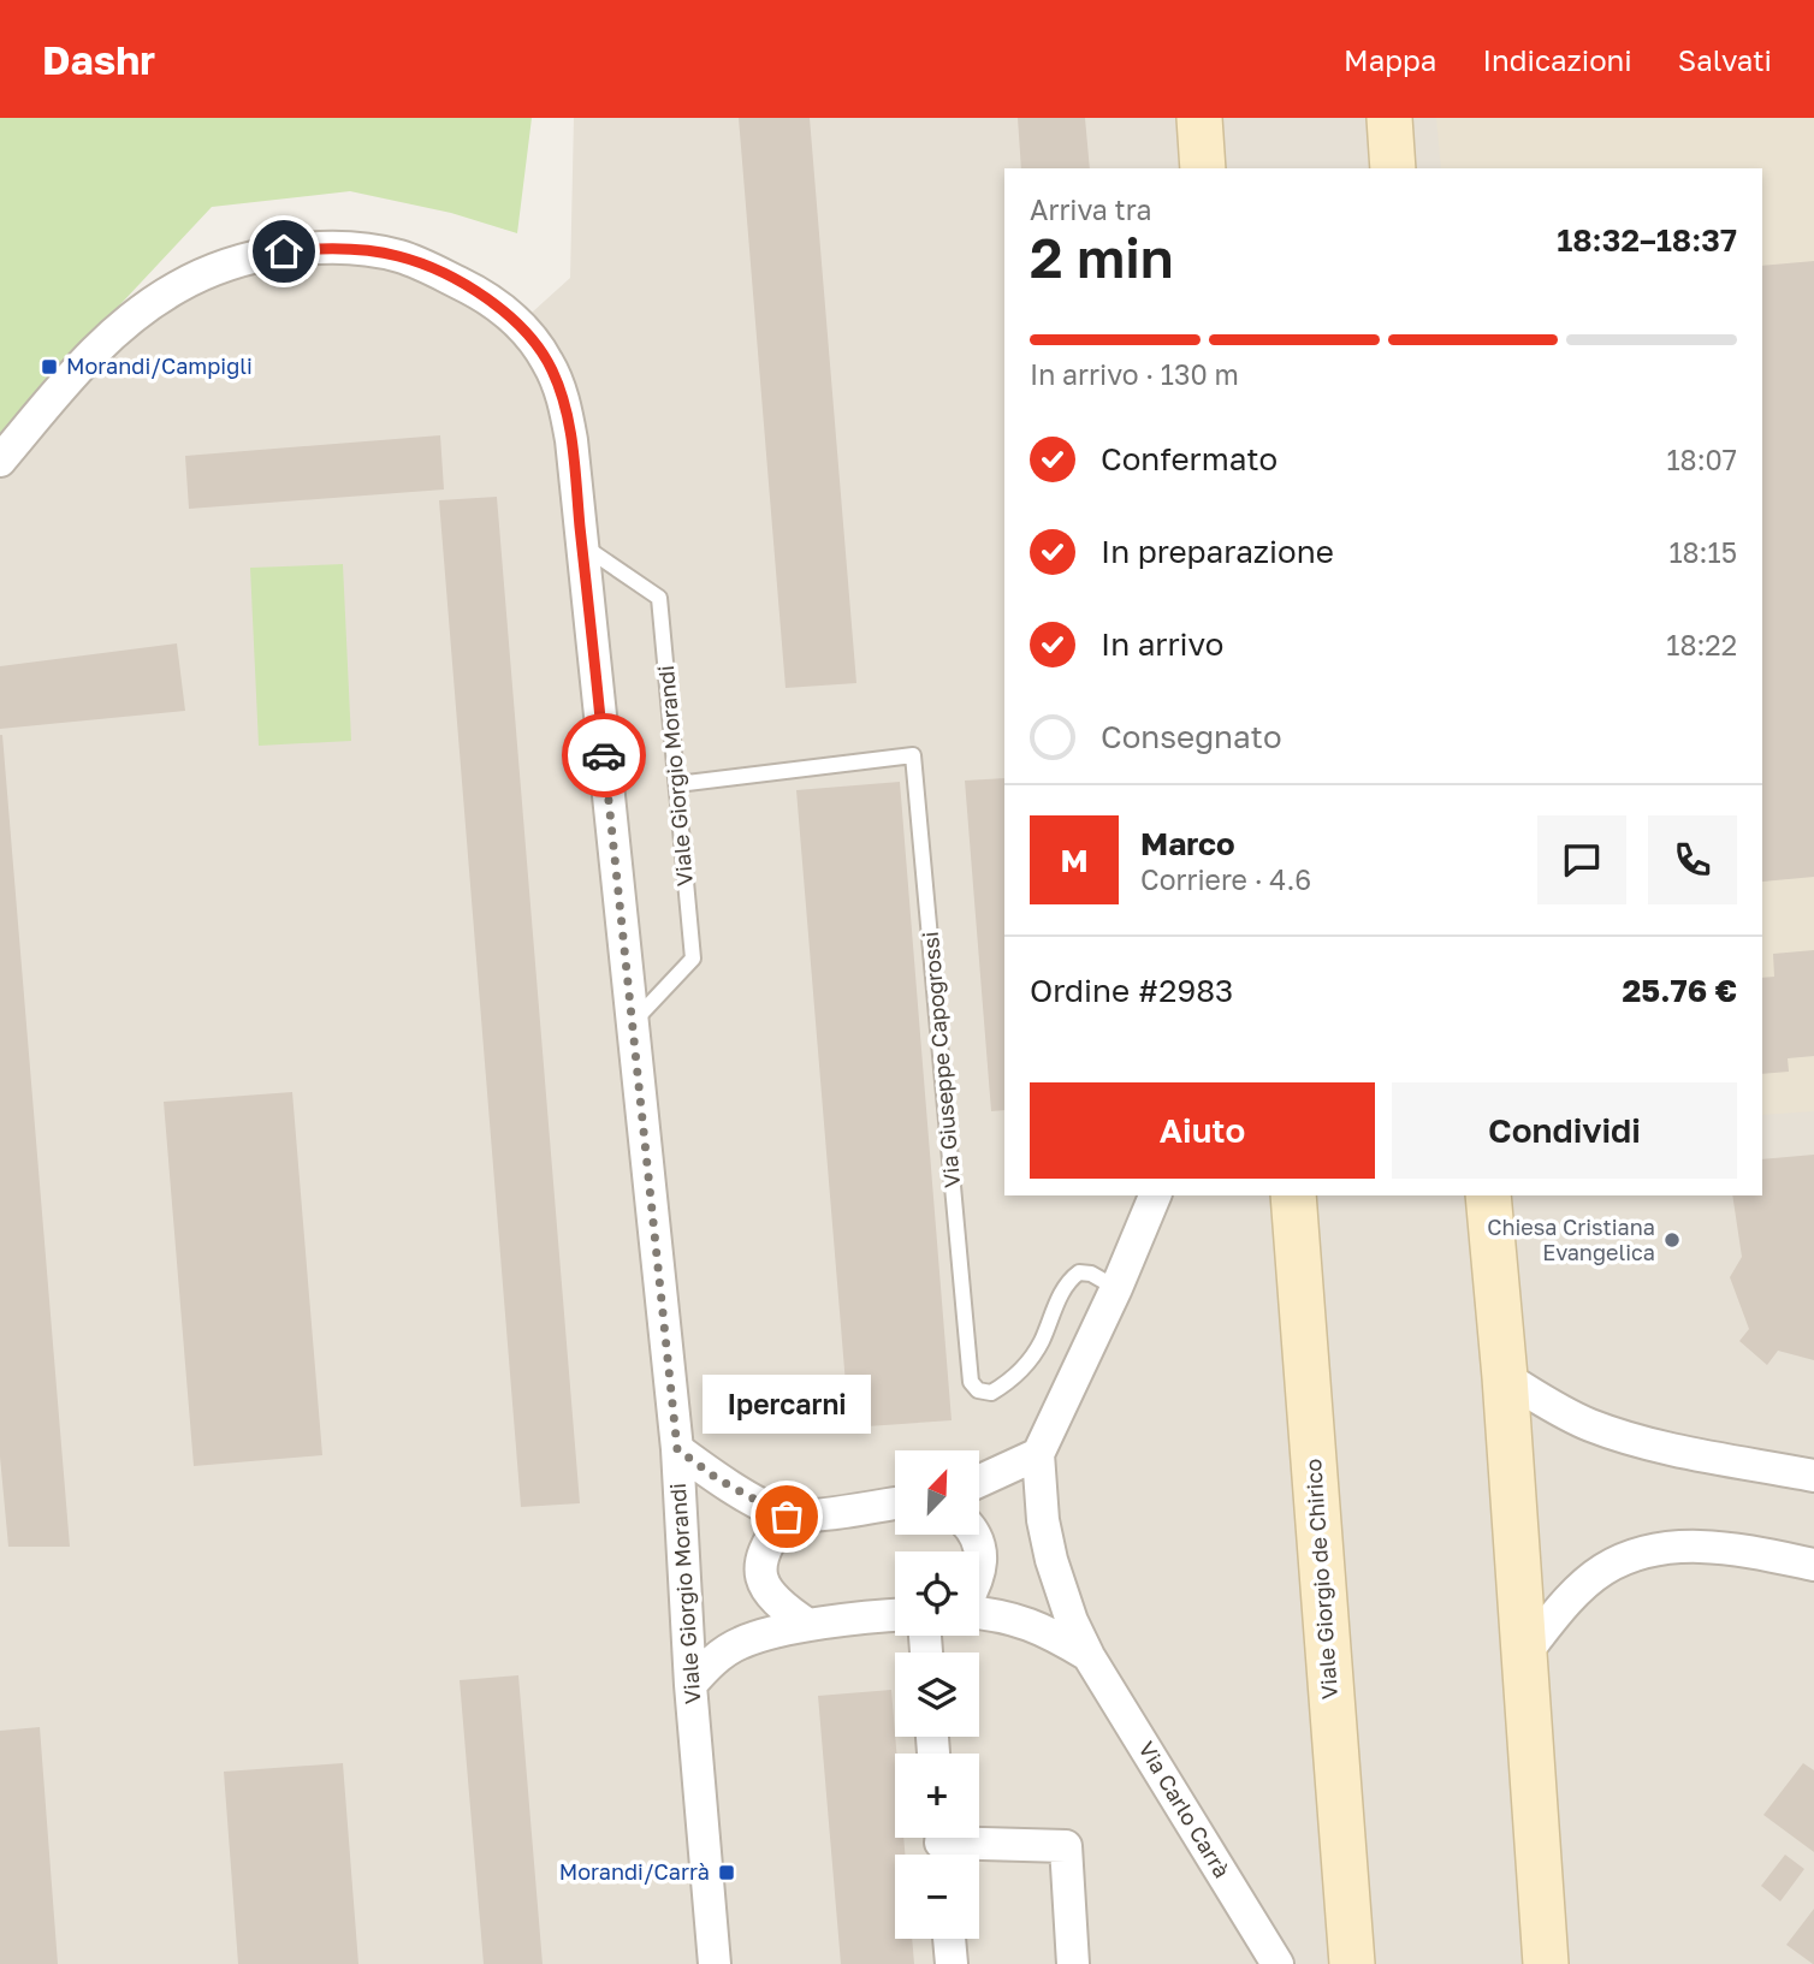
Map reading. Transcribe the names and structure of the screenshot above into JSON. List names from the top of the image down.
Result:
{
  "streets": {
    "street": ["Viale Giorgio Morandi", "Viale Giorgio de Chirico", "Via Carlo Carrà"],
    "lane": ["Via Giuseppe Capogrossi"]
  },
  "crossings": [
    ["Viale Giorgio Morandi", "Via Giuseppe Capogrossi"]
  ],
  "places": {
    "transit": ["Morandi/Campigli", "Morandi/Carrà"],
    "other": ["Chiesa Cristiana Evangelica", "Ipercarni"]
  },
  "north": "top right",
  "page": {
    "header": "Dashr",
    "nav": ["Mappa", "Indicazioni", "Salvati"],
    "heading": ["2 min", "Arriva tra", "18:32–18:37"],
    "panel": [
      "Marco",
      "Corriere · 4.6",
      "Ordine #2983",
      "25.76 €"
    ],
    "bar": "In arrivo · 130 m",
    "list": [
      ["Confermato", "18:07"],
      ["In preparazione", "18:15"],
      ["In arrivo", "18:22"],
      "Consegnato"
    ],
    "round": "M",
    "buttons": ["Aiuto", "Condividi"],
    "bubble": "Ipercarni",
    "map_buttons": ["+", "−"]
  }
}
